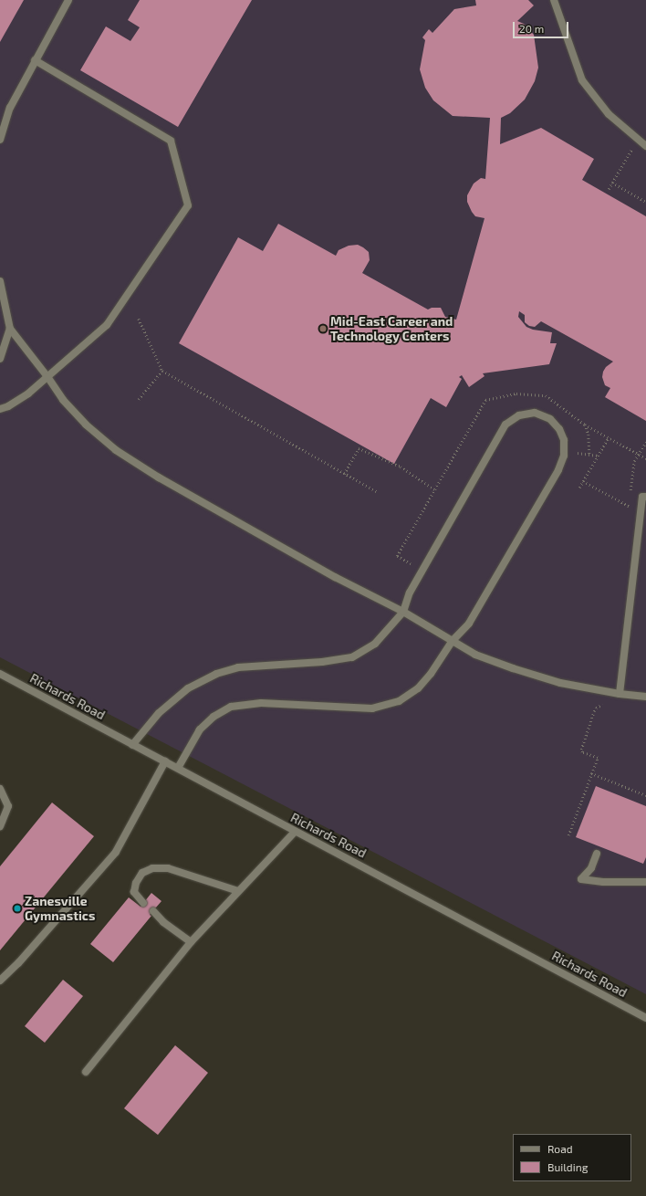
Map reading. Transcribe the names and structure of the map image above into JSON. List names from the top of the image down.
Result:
{
  "streets": {
    "street": ["Richards Road"]
  },
  "places": ["Mid-East Career and Technology Centers", "Zanesville Gymnastics"],
  "legend": ["Road", "Building"],
  "scale_bar": "20 m"
}
